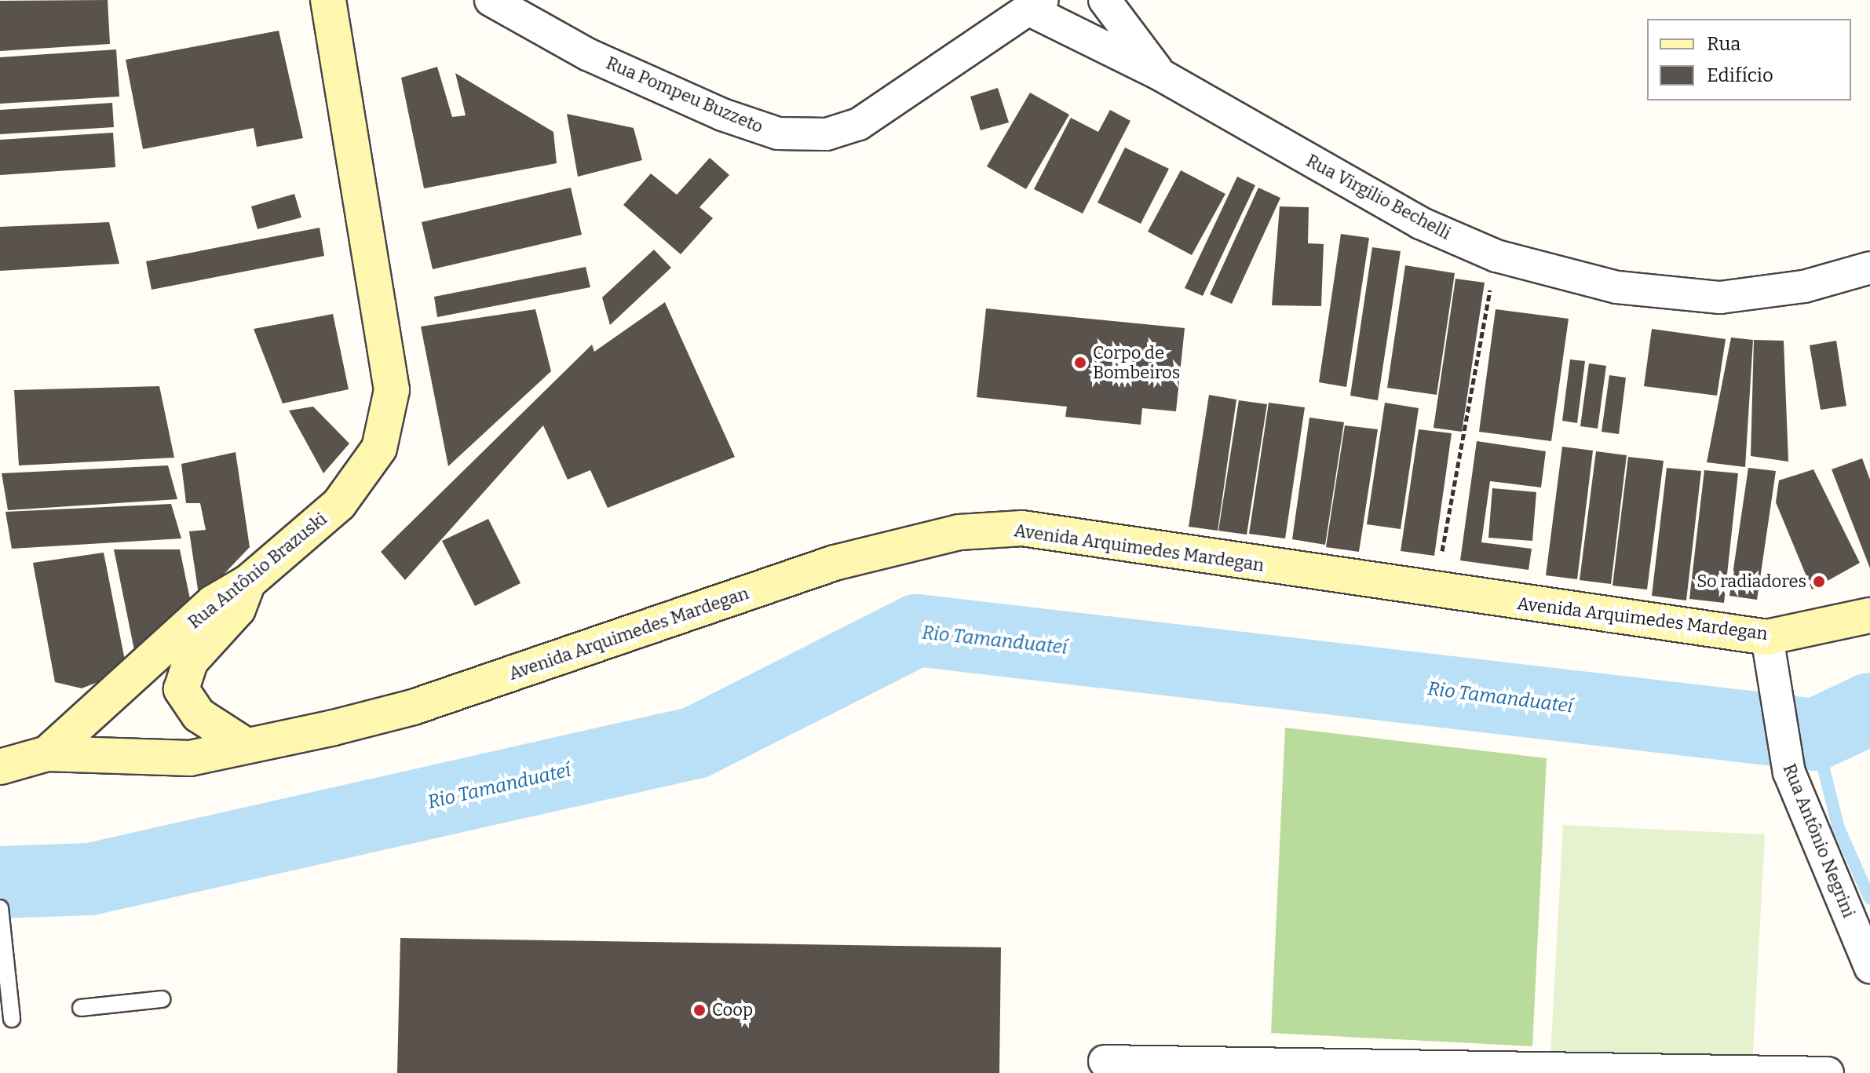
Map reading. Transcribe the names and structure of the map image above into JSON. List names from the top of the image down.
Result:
{
  "streets": {
    "street": [
      "Rua Pompeu Buzzeto",
      "Rua Virgilio Bechelli",
      "Avenida Arquimedes Mardegan",
      "Rua Antônio Brazuski",
      "Rua Antônio Negrini"
    ]
  },
  "crossings": [
    ["Rua Pompeu Buzzeto", "Rua Virgilio Bechelli"],
    ["Avenida Arquimedes Mardegan", "Rua Antônio Brazuski"],
    ["Avenida Arquimedes Mardegan", "Rua Antônio Negrini"]
  ],
  "water": ["Rio Tamanduateí"],
  "places": ["Corpo de Bombeiros", "So radiadores", "Coop"],
  "legend": ["Rua", "Edifício"]
}
